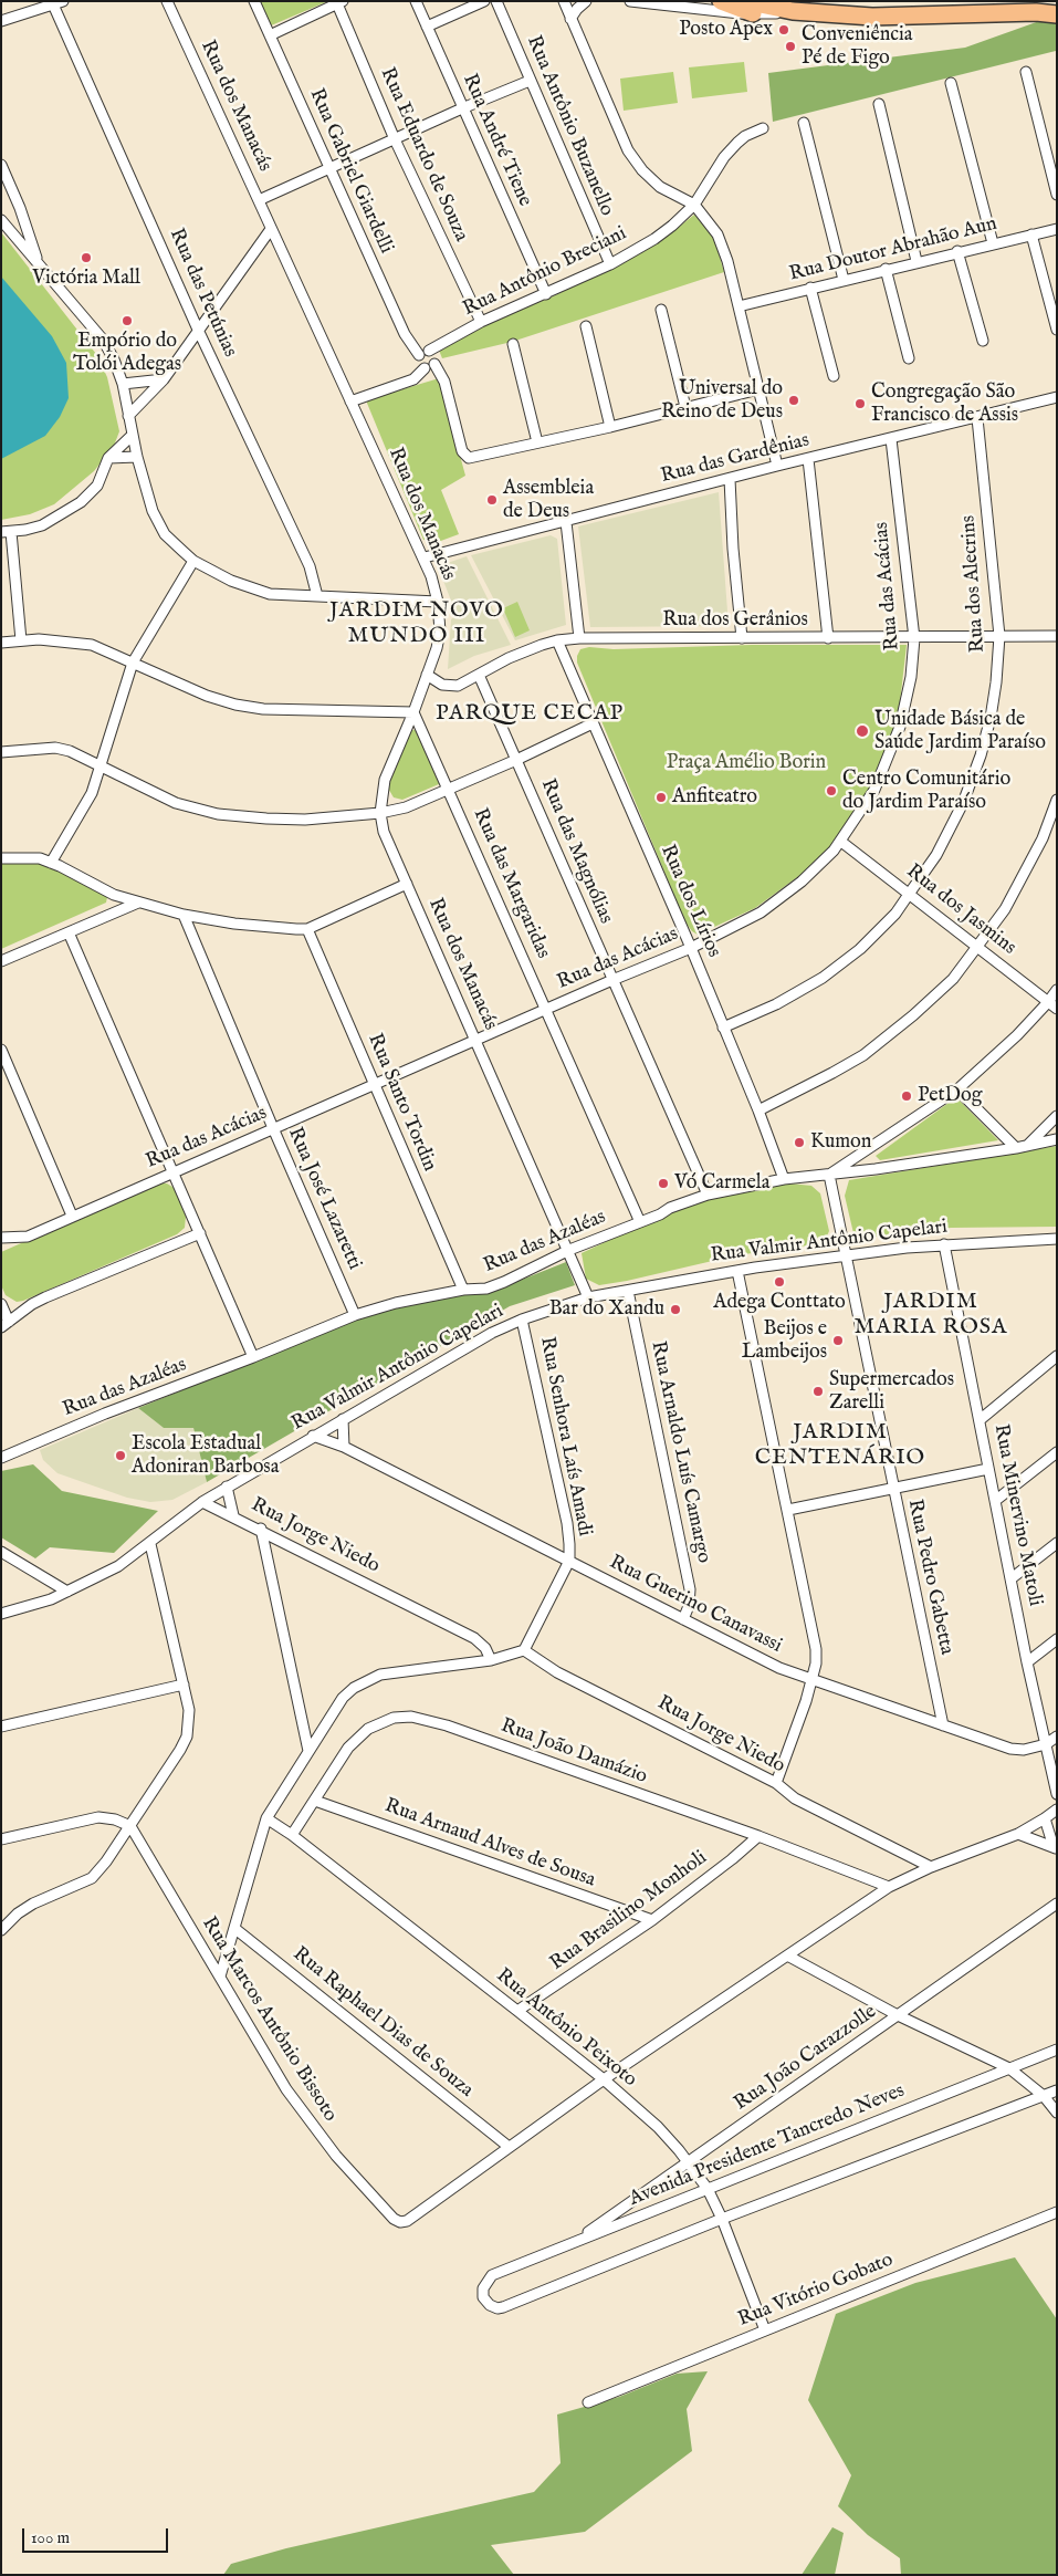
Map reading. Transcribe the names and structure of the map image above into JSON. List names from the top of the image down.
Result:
{
  "streets": {
    "street": [
      "Rua dos Manacás",
      "Rua Antônio Buzanello",
      "Rua André Tiene",
      "Rua Eduardo de Souza",
      "Rua Gabriel Giardelli",
      "Rua Doutor Abrahão Aun",
      "Rua Antônio Breciani",
      "Rua das Petúnias",
      "Rua das Gardênias",
      "Rua dos Alecrins",
      "Rua das Acácias",
      "Rua dos Gerânios",
      "Rua das Magnólias",
      "Rua das Margaridas",
      "Rua dos Lírios",
      "Rua dos Jasmins",
      "Rua Santo Tordin",
      "Rua José Lazaretti",
      "Rua das Azaléas",
      "Rua Valmir Antônio Capelari",
      "Rua Senhora Laís Amadi",
      "Rua Arnaldo Luís Camargo",
      "Rua Minervino Matoli",
      "Rua Jorge Niedo",
      "Rua Pedro Gabetta",
      "Rua Guerino Canavassi",
      "Rua João Damázio",
      "Rua Arnaud Alves de Sousa",
      "Rua Brasilino Monholi",
      "Rua Marcos Antônio Bissoto",
      "Rua Raphael Dias de Souza",
      "Rua Antônio Peixoto",
      "Rua João Carazzolle",
      "Avenida Presidente Tancredo Neves",
      "Rua Vitório Gobato"
    ]
  },
  "crossings": [
    ["Rua dos Manacás", "Rua das Gardênias"],
    ["Rua dos Manacás", "Rua das Acácias"],
    ["Rua dos Manacás", "Rua dos Gerânios"],
    ["Rua dos Manacás", "Rua das Margaridas"],
    ["Rua dos Manacás", "Rua das Azaléas"],
    ["Rua dos Manacás", "Rua Valmir Antônio Capelari"],
    ["Rua Antônio Buzanello", "Rua Antônio Breciani"],
    ["Rua André Tiene", "Rua Antônio Breciani"],
    ["Rua Eduardo de Souza", "Rua Antônio Breciani"],
    ["Rua Gabriel Giardelli", "Rua Antônio Breciani"],
    ["Rua das Gardênias", "Rua dos Alecrins"],
    ["Rua das Gardênias", "Rua das Acácias"],
    ["Rua dos Alecrins", "Rua dos Gerânios"],
    ["Rua dos Alecrins", "Rua dos Lírios"],
    ["Rua dos Alecrins", "Rua dos Jasmins"],
    ["Rua das Acácias", "Rua dos Gerânios"],
    ["Rua das Acácias", "Rua das Magnólias"],
    ["Rua das Acácias", "Rua das Margaridas"],
    ["Rua das Acácias", "Rua dos Lírios"],
    ["Rua das Acácias", "Rua dos Jasmins"],
    ["Rua das Acácias", "Rua Santo Tordin"],
    ["Rua das Acácias", "Rua José Lazaretti"],
    ["Rua dos Gerânios", "Rua das Magnólias"],
    ["Rua dos Gerânios", "Rua dos Lírios"],
    ["Rua das Magnólias", "Rua das Azaléas"],
    ["Rua das Margaridas", "Rua das Azaléas"],
    ["Rua dos Lírios", "Rua das Azaléas"],
    ["Rua Santo Tordin", "Rua das Azaléas"],
    ["Rua José Lazaretti", "Rua das Azaléas"],
    ["Rua das Azaléas", "Rua Pedro Gabetta"],
    ["Rua Valmir Antônio Capelari", "Rua Senhora Laís Amadi"],
    ["Rua Valmir Antônio Capelari", "Rua Arnaldo Luís Camargo"],
    ["Rua Valmir Antônio Capelari", "Rua Minervino Matoli"],
    ["Rua Valmir Antônio Capelari", "Rua Jorge Niedo"],
    ["Rua Valmir Antônio Capelari", "Rua Pedro Gabetta"],
    ["Rua Valmir Antônio Capelari", "Rua Guerino Canavassi"],
    ["Rua Senhora Laís Amadi", "Rua Jorge Niedo"],
    ["Rua Senhora Laís Amadi", "Rua Guerino Canavassi"],
    ["Rua Arnaldo Luís Camargo", "Rua Guerino Canavassi"],
    ["Rua Minervino Matoli", "Rua Guerino Canavassi"],
    ["Rua Pedro Gabetta", "Rua Guerino Canavassi"],
    ["Rua João Damázio", "Rua Arnaud Alves de Sousa"],
    ["Rua João Damázio", "Rua Brasilino Monholi"],
    ["Rua João Damázio", "Rua Antônio Peixoto"],
    ["Rua Arnaud Alves de Sousa", "Rua Brasilino Monholi"],
    ["Rua Brasilino Monholi", "Rua Antônio Peixoto"],
    ["Rua Marcos Antônio Bissoto", "Rua Raphael Dias de Souza"],
    ["Rua Antônio Peixoto", "Rua João Carazzolle"],
    ["Rua Antônio Peixoto", "Avenida Presidente Tancredo Neves"],
    ["Rua Antônio Peixoto", "Rua Vitório Gobato"],
    ["Rua João Carazzolle", "Avenida Presidente Tancredo Neves"]
  ],
  "districts": [
    "JARDIM NOVO MUNDO III",
    "PARQUE CECAP",
    "JARDIM MARIA ROSA",
    "JARDIM CENTENÁRIO"
  ],
  "parks": ["Praça Amélio Borin"],
  "places": [
    "Posto Apex",
    "Conveniência Pé de Figo",
    "Victória Mall",
    "Empório do Tolói Adegas",
    "Universal do Reino de Deus",
    "Congregação São Francisco de Assis",
    "Assembleia de Deus",
    "Unidade Básica de Saúde Jardim Paraíso",
    "Centro Comunitário do Jardim Paraíso",
    "Anfiteatro",
    "PetDog",
    "Kumon",
    "Vó Carmela",
    "Adega Conttato",
    "Bar do Xandu",
    "Beijos e Lambeijos",
    "Supermercados Zarelli",
    "Escola Estadual Adoniran Barbosa"
  ],
  "scale_bar": "100 m"
}
